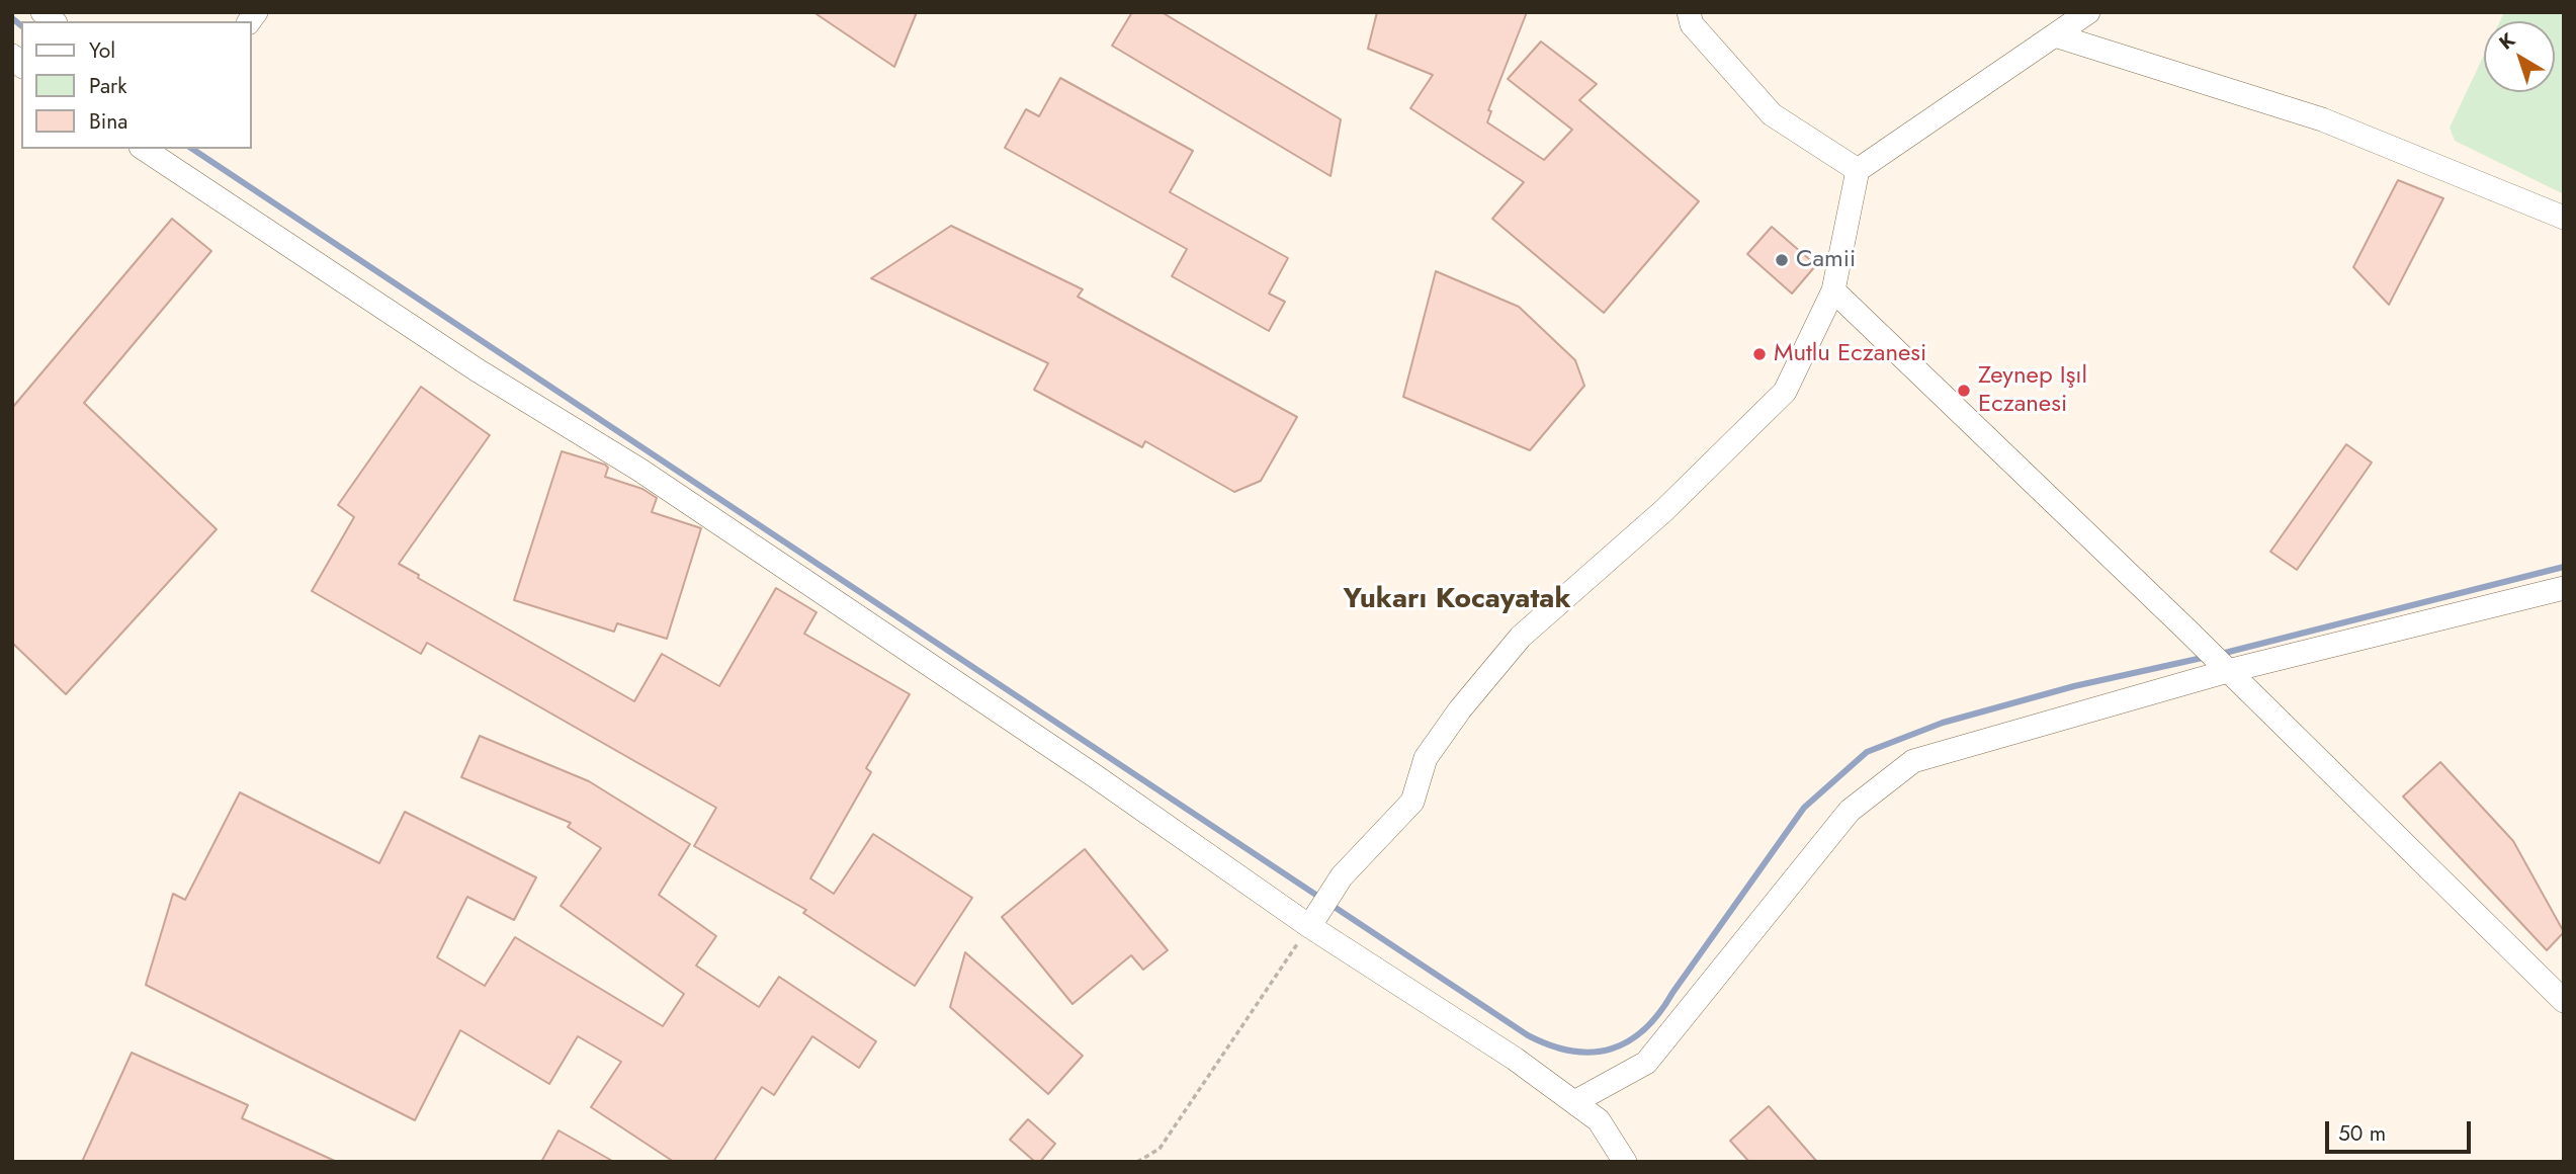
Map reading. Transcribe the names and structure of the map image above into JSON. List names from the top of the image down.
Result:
{
  "districts": ["Yukarı Kocayatak"],
  "places": ["Camii", "Mutlu Eczanesi", "Zeynep Işıl Eczanesi"],
  "legend": ["Yol", "Park", "Bina"],
  "scale_bar": "50 m",
  "north": "top left"
}
